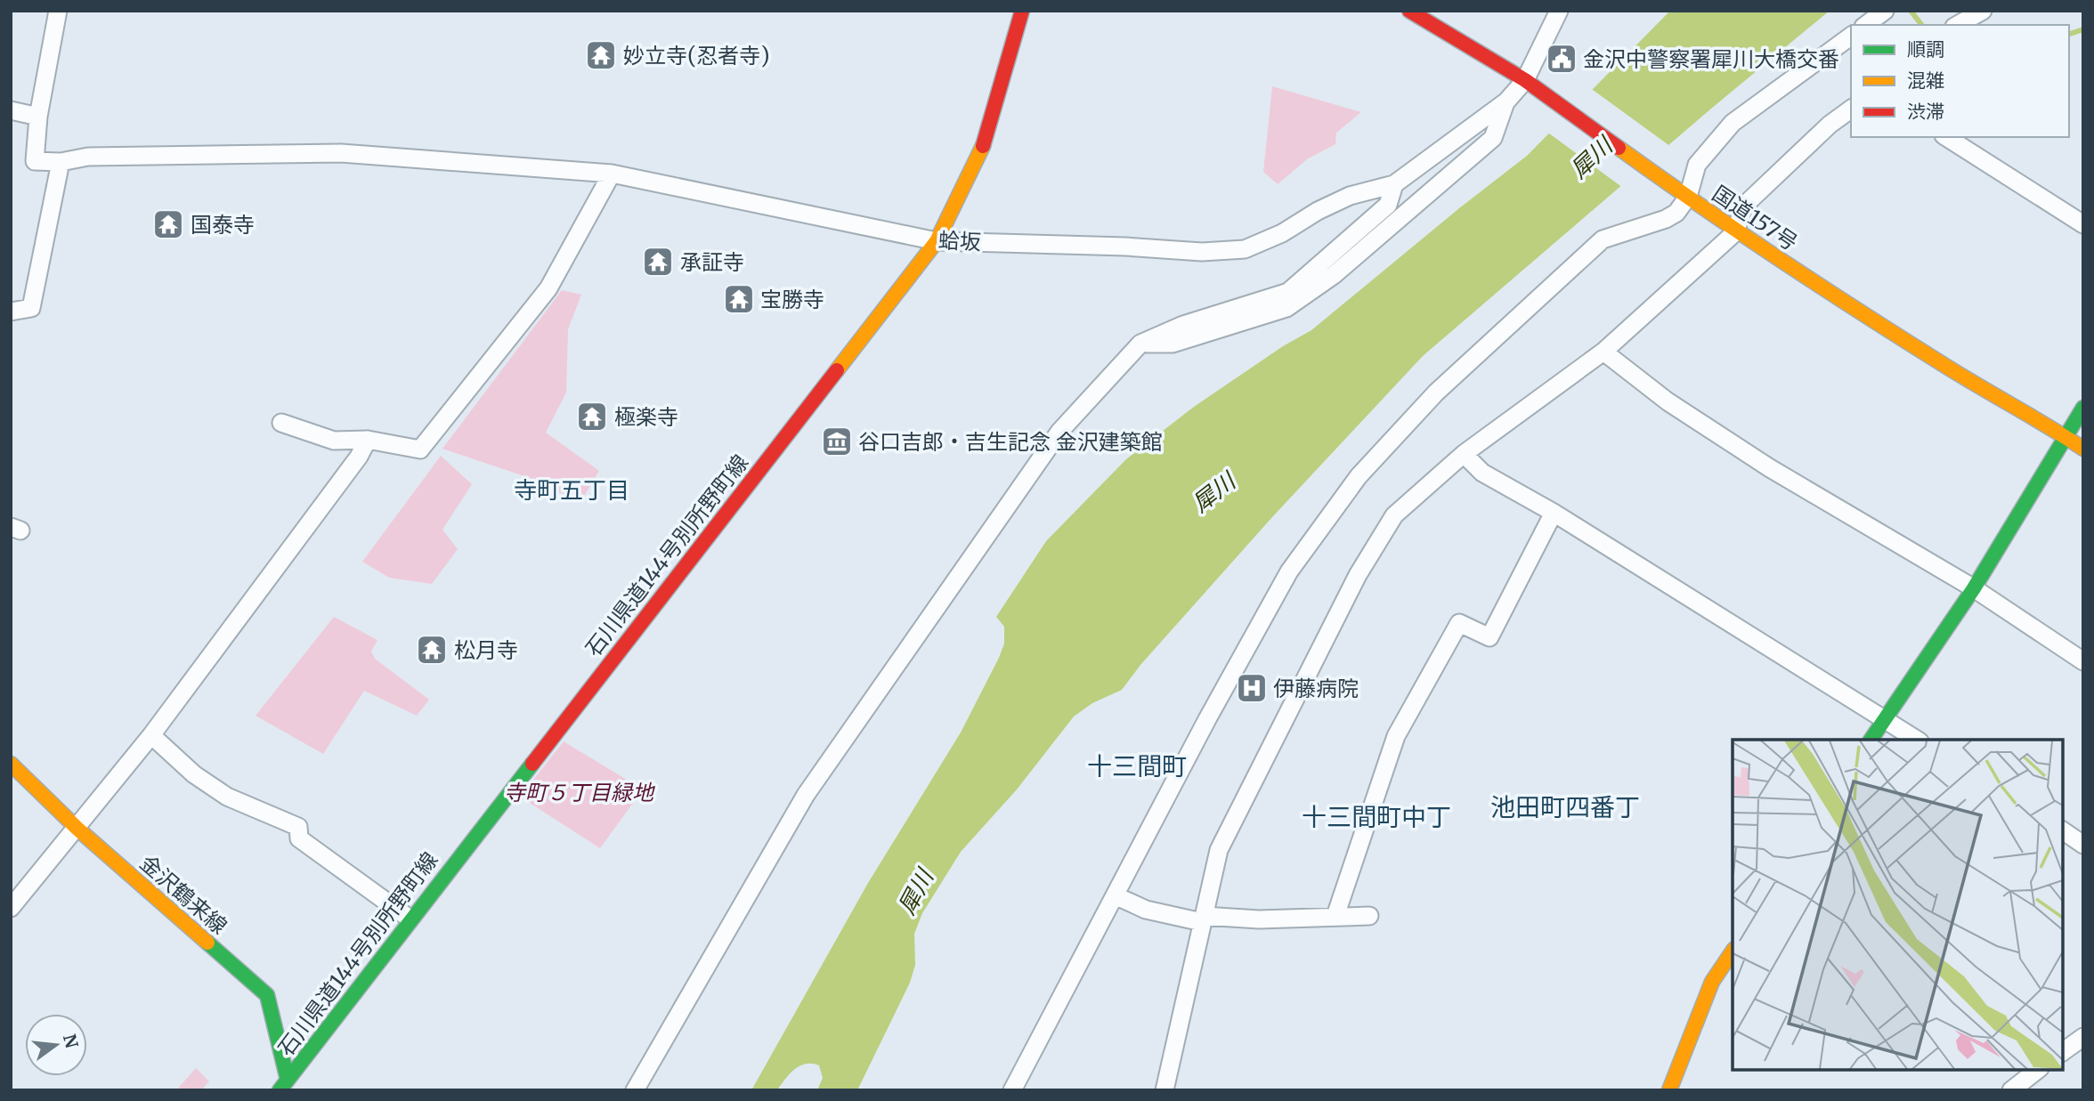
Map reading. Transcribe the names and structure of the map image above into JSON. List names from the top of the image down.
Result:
{
  "streets": {
    "main road": ["国道157号", "石川県道144号別所野町線", "金沢鶴来線"],
    "street": ["蛤坂"]
  },
  "crossings": [
    ["蛤坂", "石川県道144号別所野町線"],
    ["石川県道144号別所野町線", "金沢鶴来線"]
  ],
  "districts": [
    "寺町五丁目",
    "十三間町",
    "池田町四番丁",
    "十三間町中丁"
  ],
  "water": ["犀川"],
  "parks": ["寺町５丁目緑地"],
  "places": {
    "temple": [
      "妙立寺(忍者寺)",
      "国泰寺",
      "承証寺",
      "宝勝寺",
      "極楽寺",
      "松月寺"
    ],
    "public building": ["金沢中警察署犀川大橋交番"],
    "museum": ["谷口吉郎・吉生記念 金沢建築館"],
    "hospital": ["伊藤病院"]
  },
  "legend": ["順調", "混雑", "渋滞"],
  "north": "right"
}
